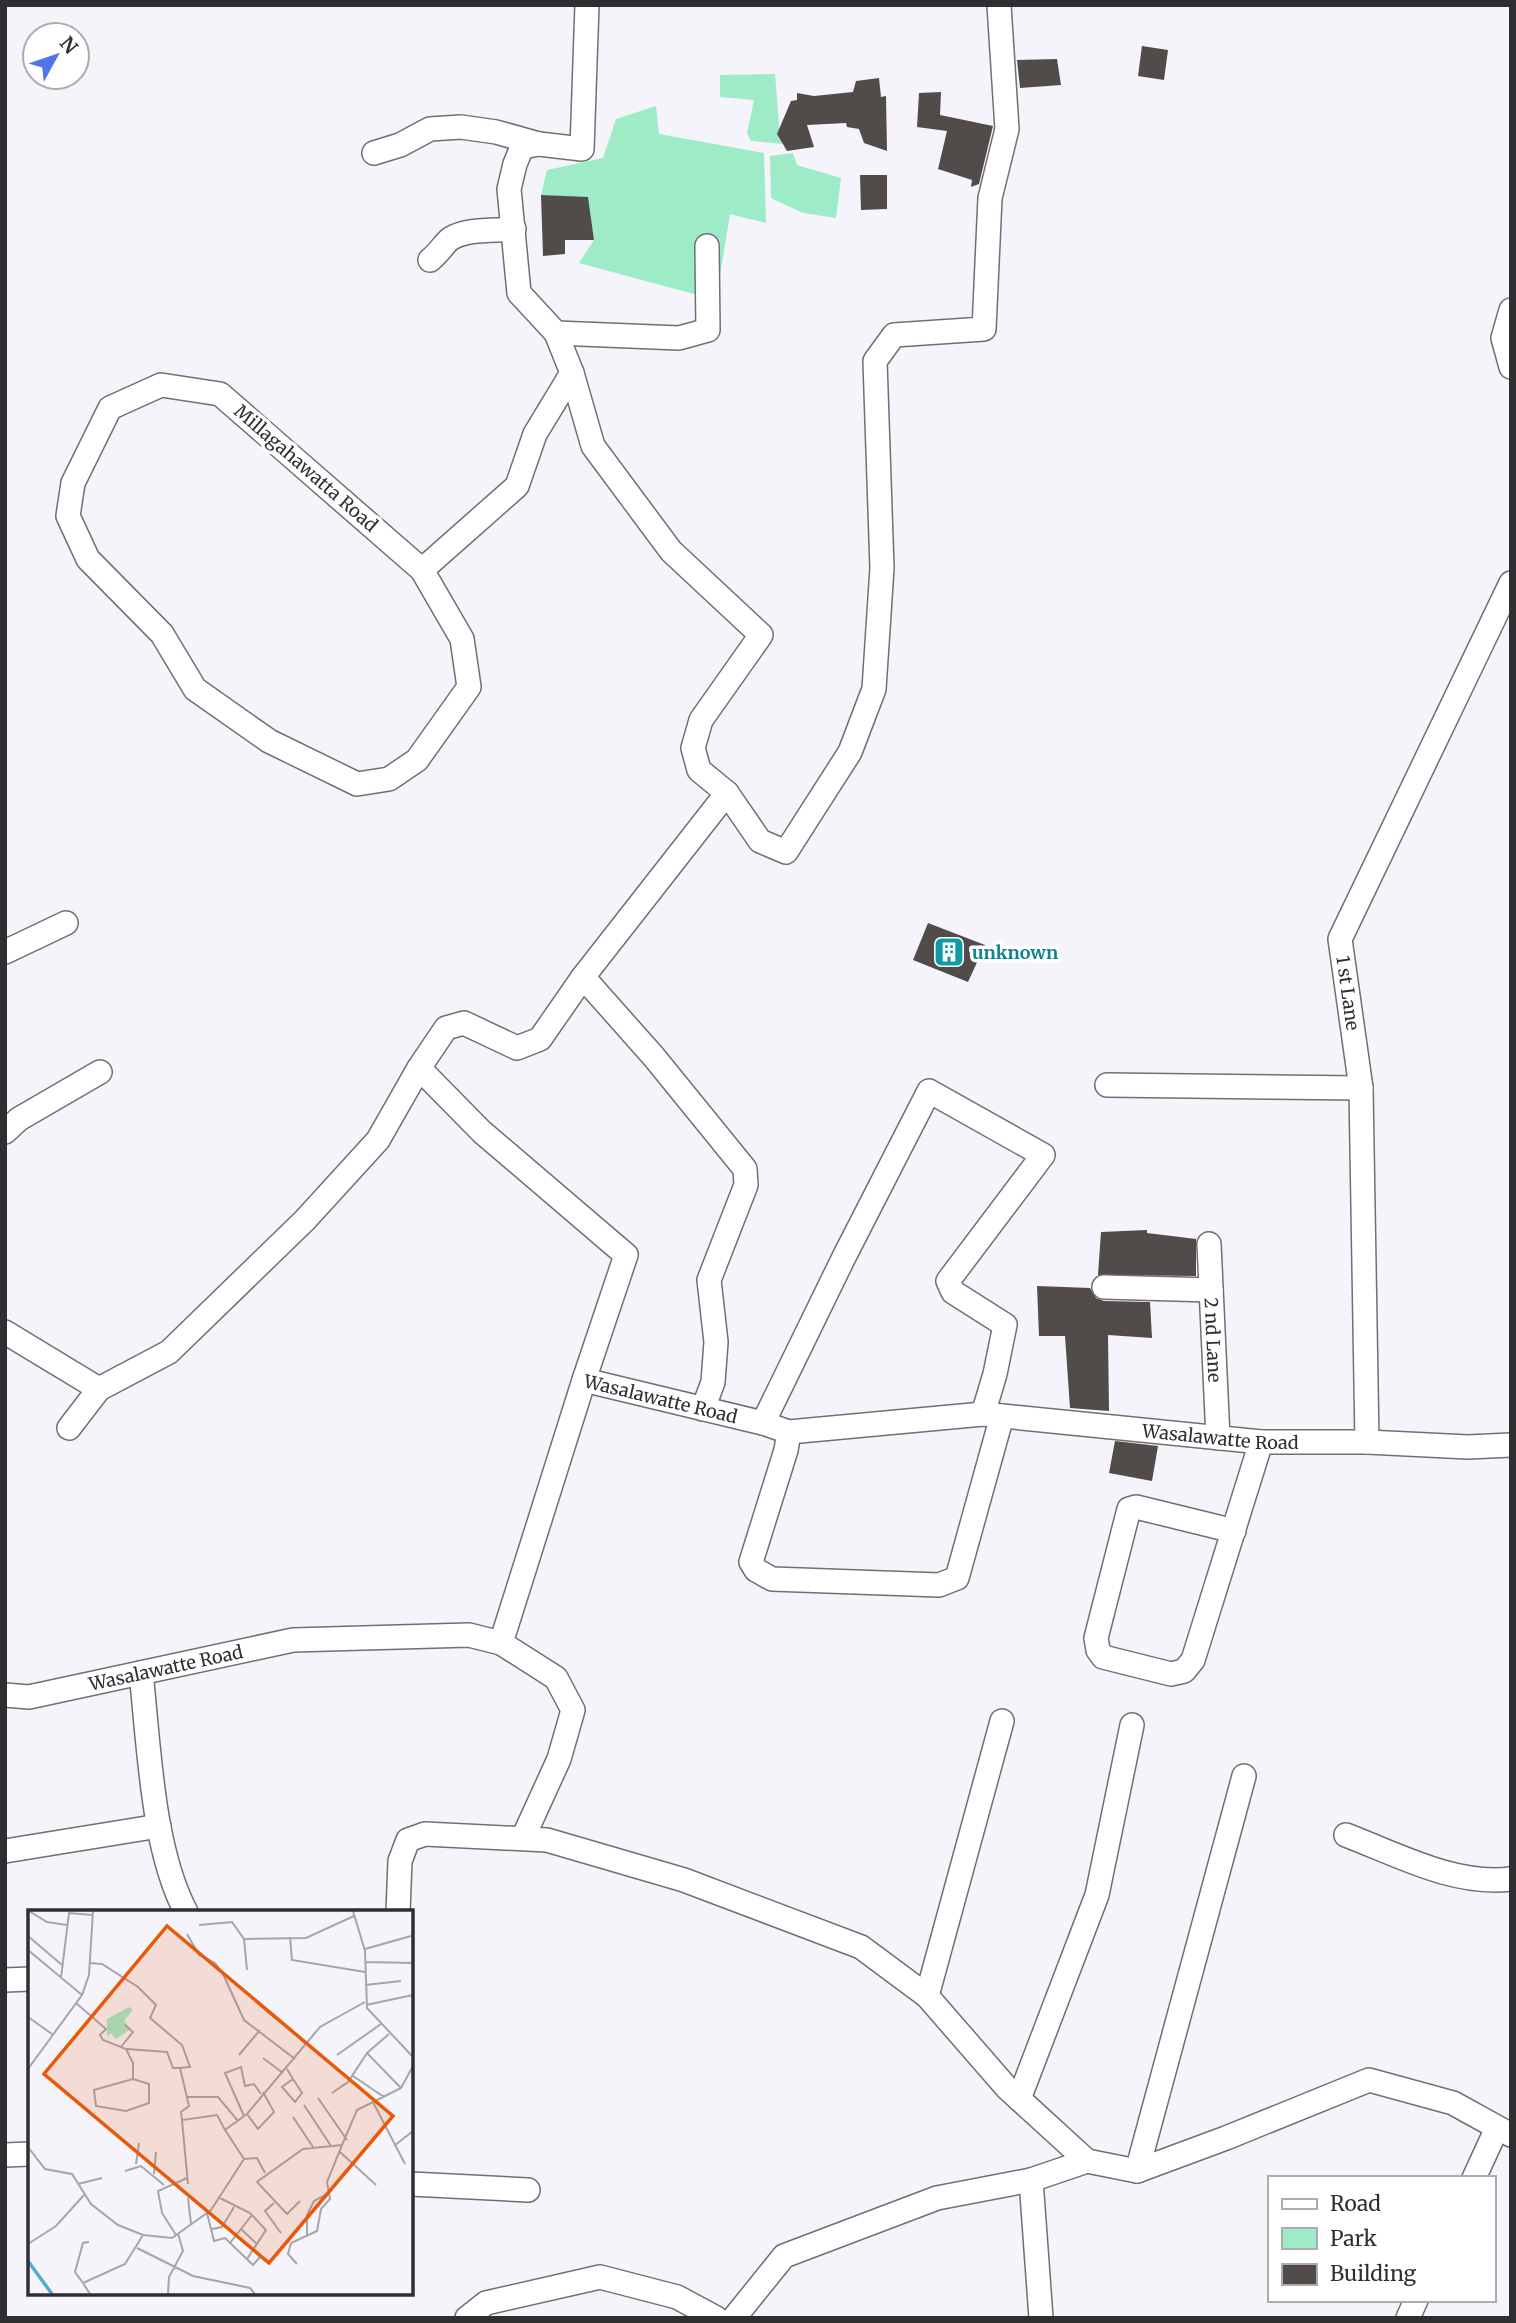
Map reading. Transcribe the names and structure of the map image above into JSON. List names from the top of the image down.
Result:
{
  "streets": {
    "street": [
      "Millagahawatta Road",
      "1 st Lane",
      "2 nd Lane",
      "Wasalawatte Road"
    ]
  },
  "crossings": [
    ["1 st Lane", "Wasalawatte Road"],
    ["2 nd Lane", "Wasalawatte Road"]
  ],
  "places": {
    "building": ["unknown"]
  },
  "legend": ["Road", "Park", "Building"],
  "north": "top right"
}
